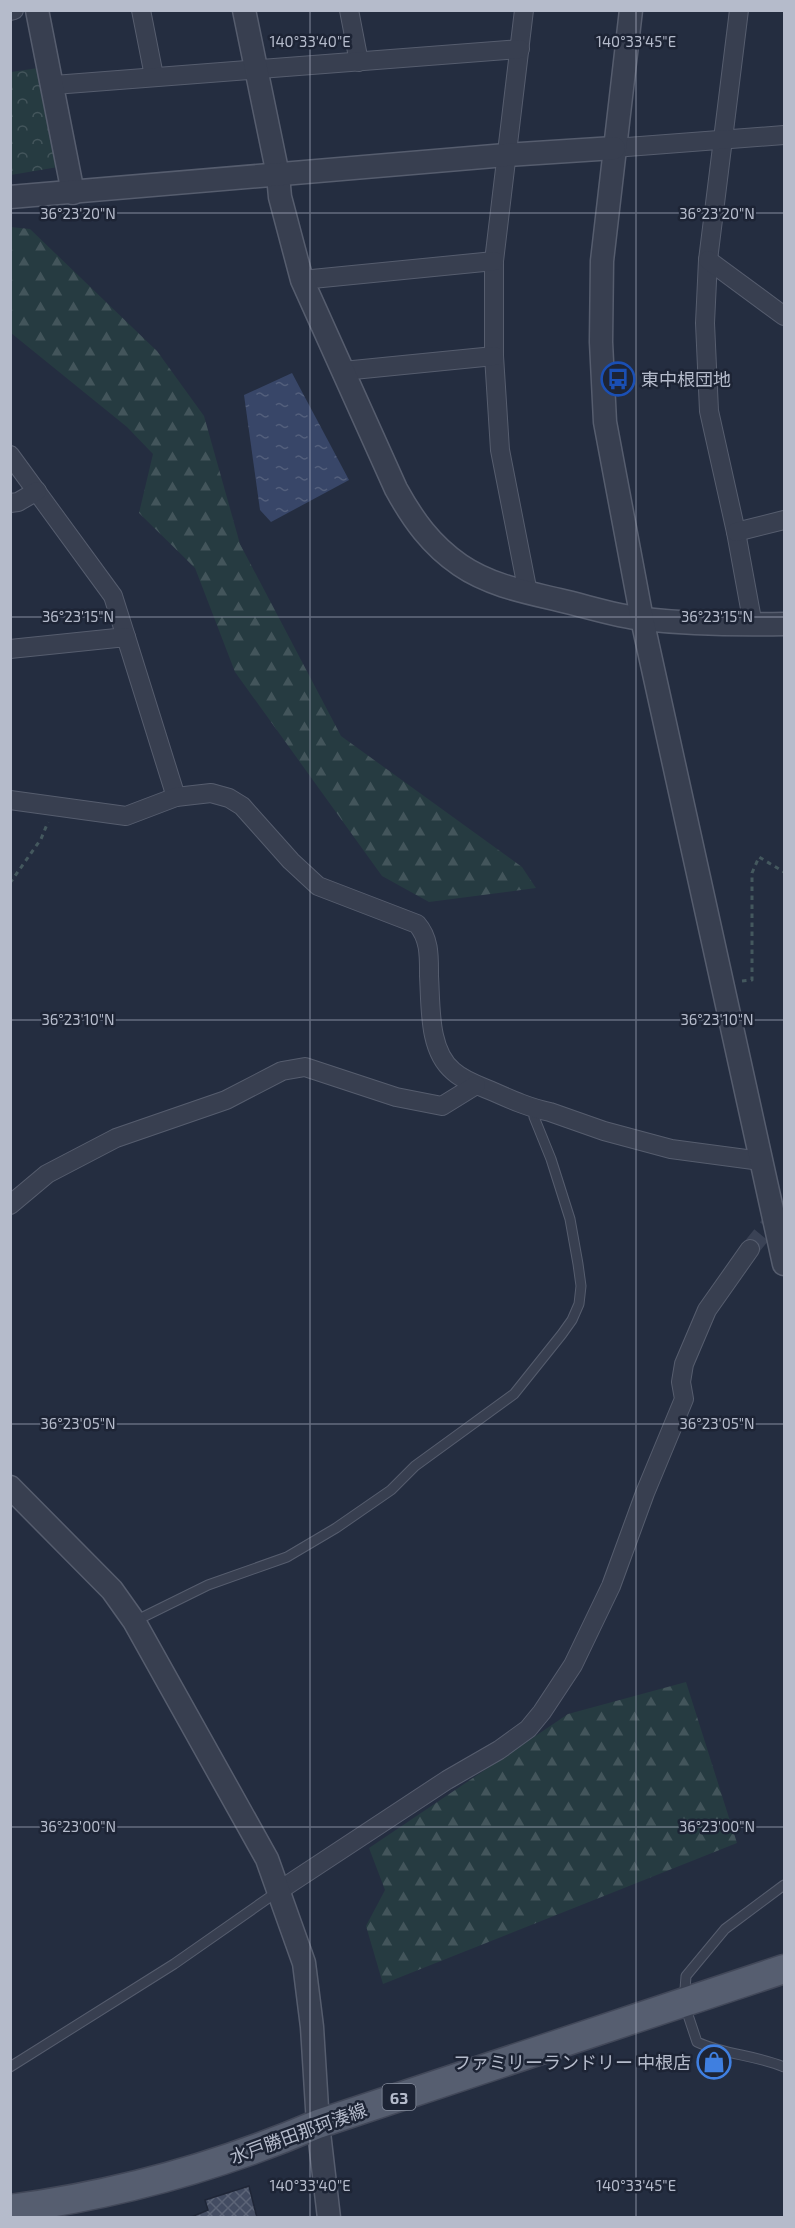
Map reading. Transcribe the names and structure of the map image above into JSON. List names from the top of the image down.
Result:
{
  "streets": {
    "main road": ["63", "水戸勝田那珂湊線"]
  },
  "places": {
    "bus stop": ["東中根団地"],
    "shop": ["ファミリーランドリー 中根店"]
  },
  "coordinates": [
    "140°33'40\"E",
    "140°33'45\"E",
    "36°23'20\"N",
    "36°23'15\"N",
    "36°23'10\"N",
    "36°23'05\"N",
    "36°23'00\"N"
  ]
}
